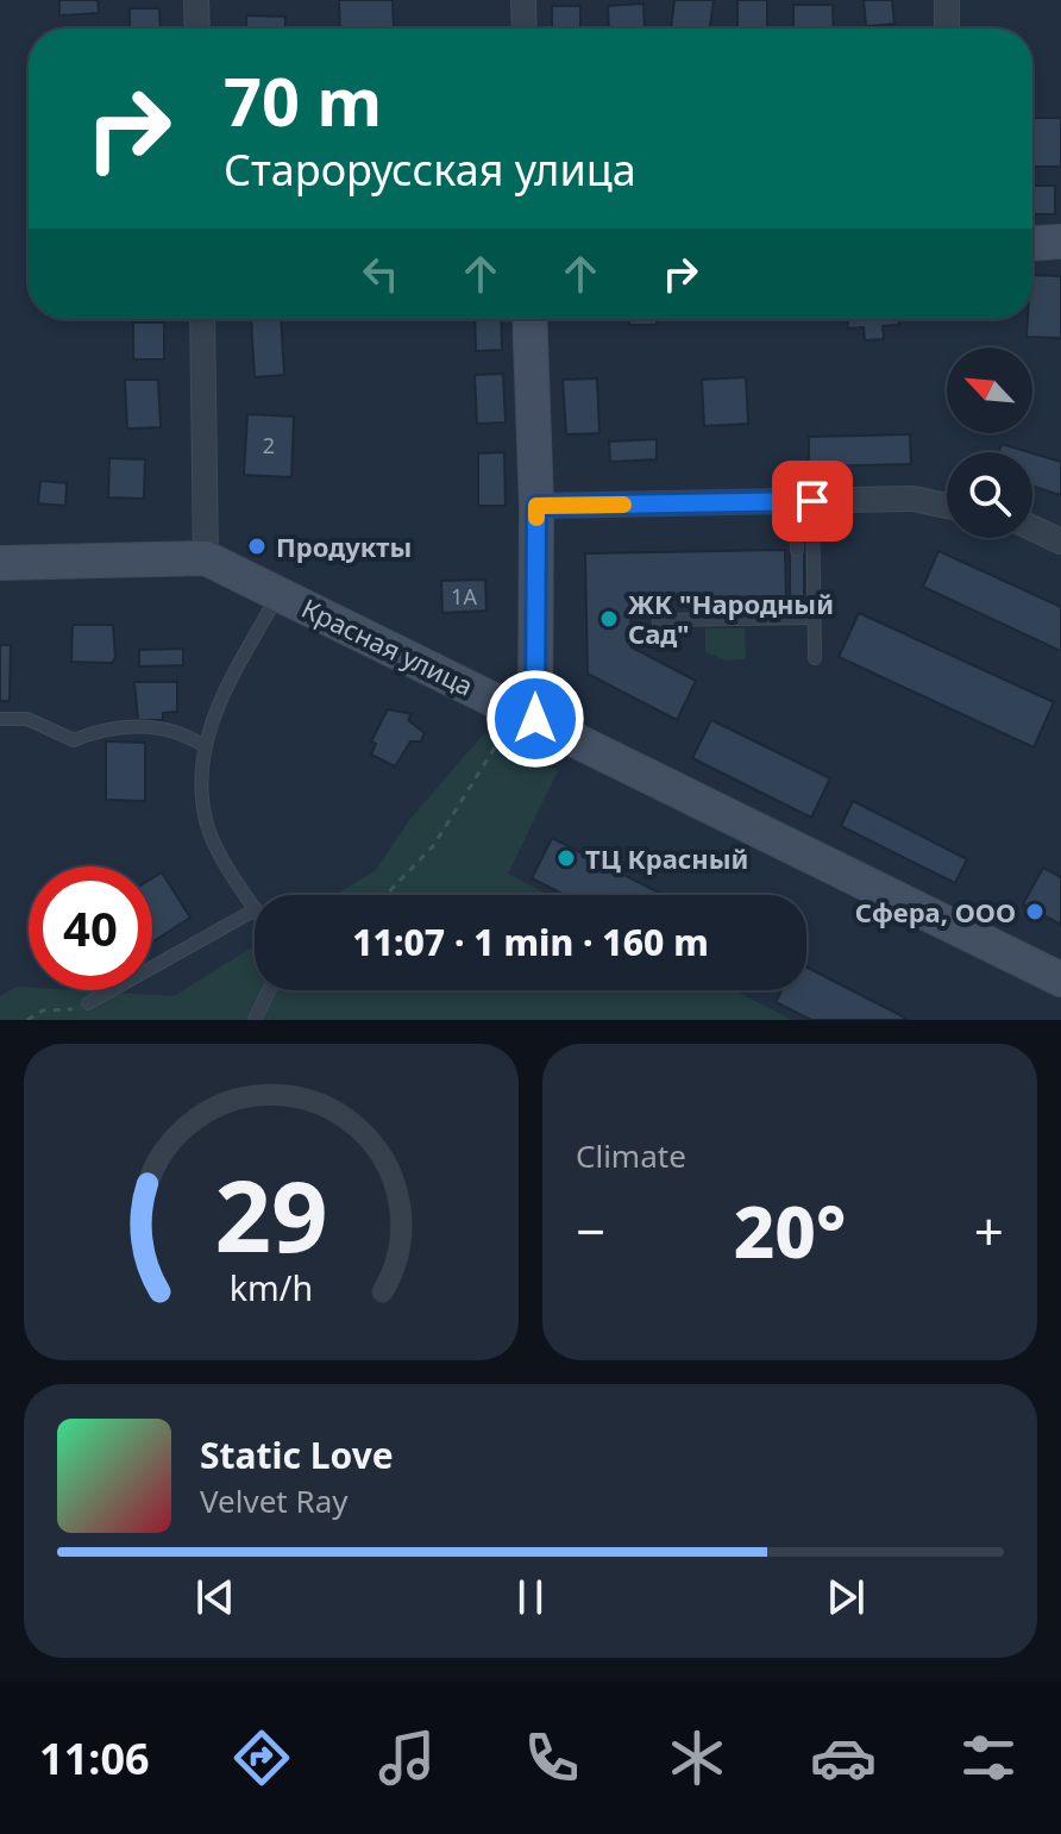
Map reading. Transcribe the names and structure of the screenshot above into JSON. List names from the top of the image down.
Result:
{
  "streets": {
    "street": ["Красная улица"]
  },
  "places": [
    "Продукты",
    "ЖК \"Народный Сад\"",
    "ТЦ Красный",
    "Сфера, ООО"
  ],
  "house_numbers": ["2", "1А"],
  "north": "top left",
  "page": {
    "turn": ["70 m", "Старорусская улица"],
    "limit": "40",
    "trip": "11:07 · 1 min · 160 m",
    "tile": "Climate",
    "heat": ["−", "20°", "+"],
    "song": ["Static Love", "Velvet Ray"],
    "tabs": "11:06",
    "gauge": ["29", "km/h"]
  }
}
